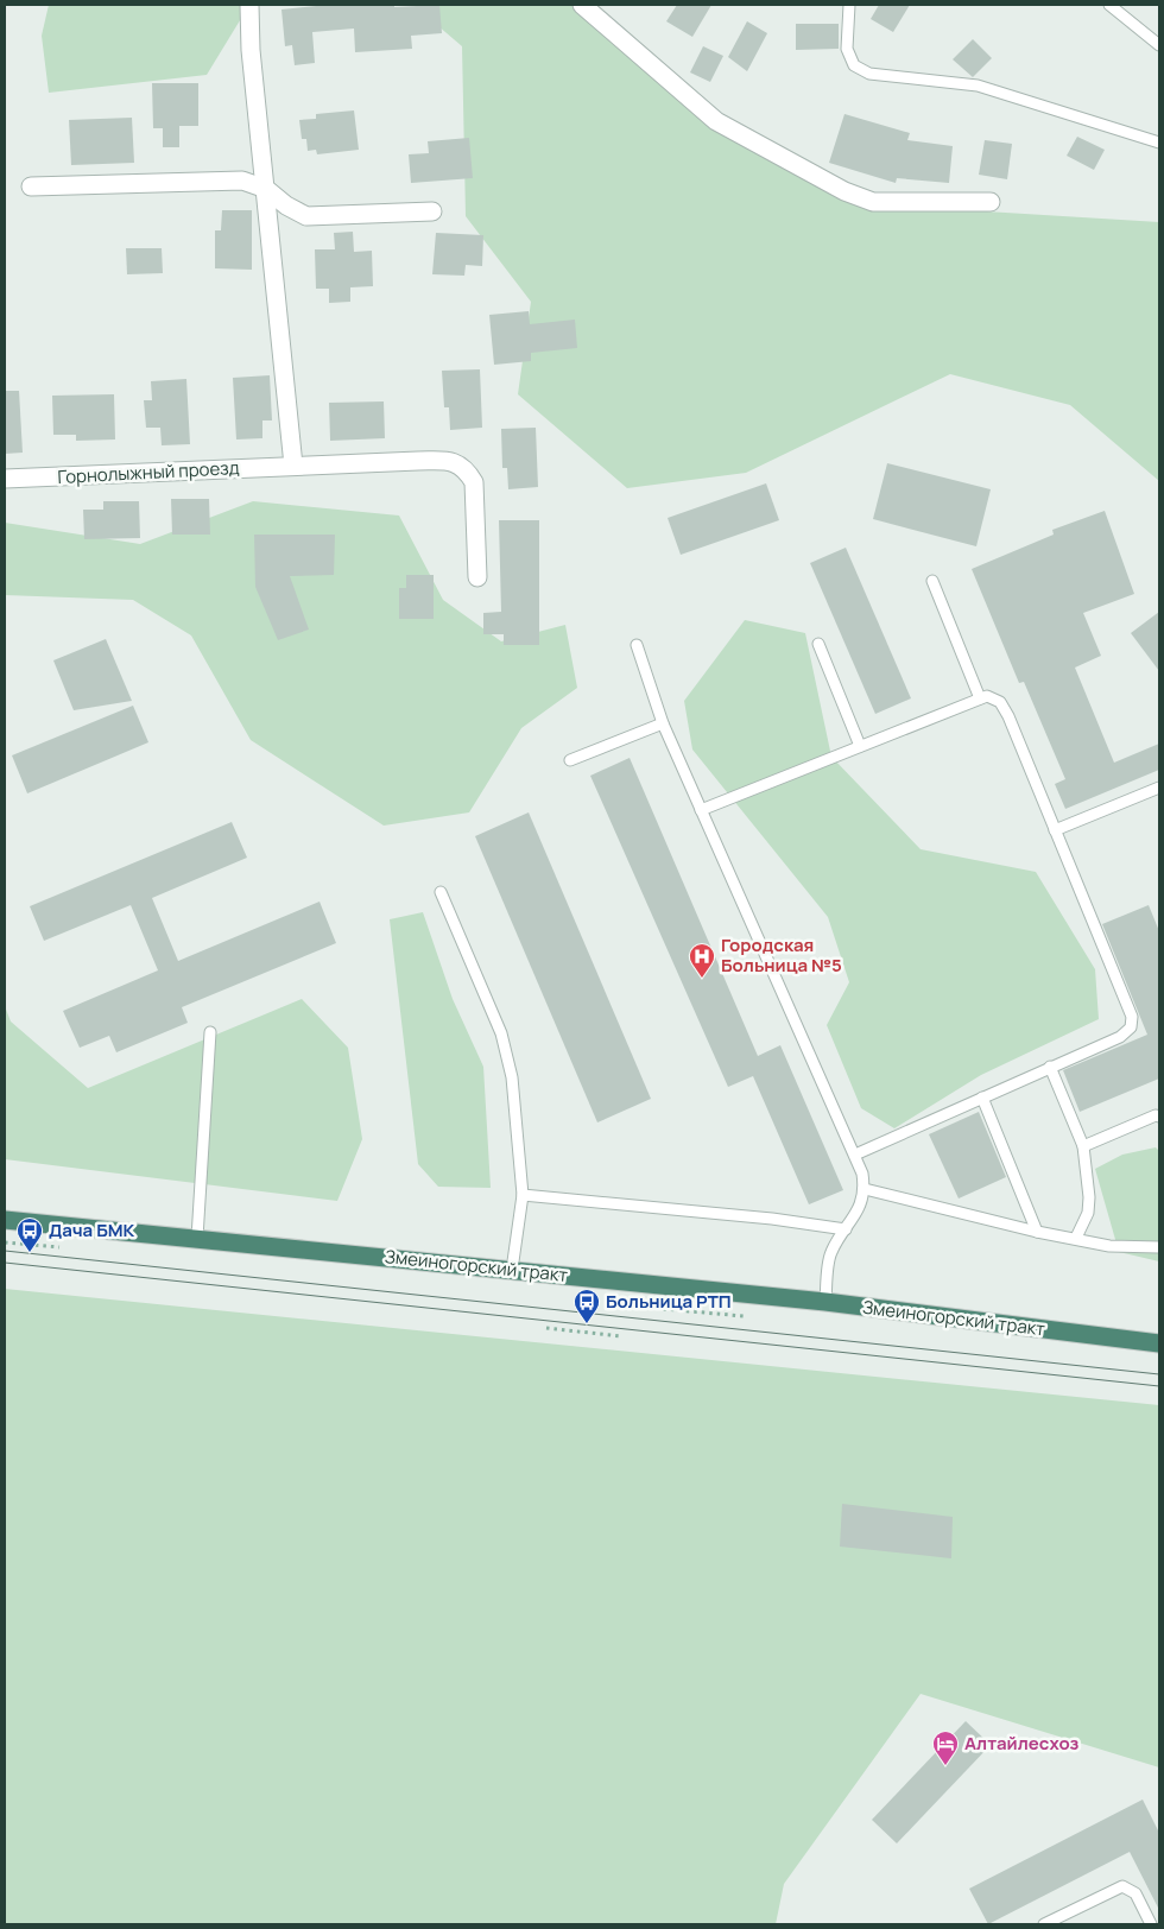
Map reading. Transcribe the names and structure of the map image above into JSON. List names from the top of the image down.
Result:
{
  "streets": {
    "highway": ["Змеиногорский тракт"],
    "street": ["Горнолыжный проезд"]
  },
  "places": {
    "hospital": ["Городская Больница №5"],
    "bus stop": ["Дача БМК", "Больница РТП"],
    "hotel": ["Алтайлесхоз"]
  }
}
